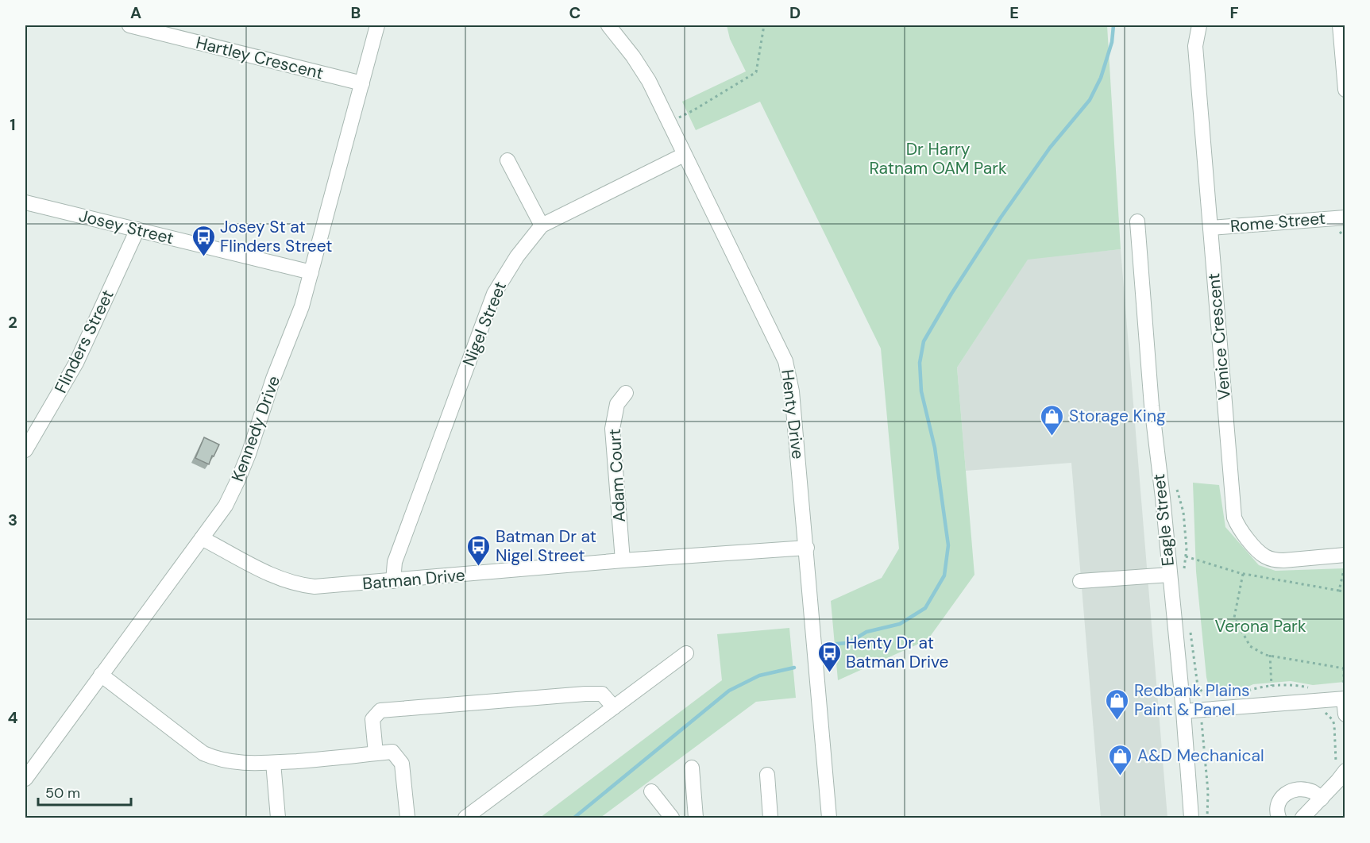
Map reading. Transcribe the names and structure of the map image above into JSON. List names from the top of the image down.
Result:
{
  "streets": {
    "street": [
      "Hartley Crescent",
      "Rome Street",
      "Josey Street",
      "Nigel Street",
      "Venice Crescent",
      "Flinders Street",
      "Henty Drive",
      "Kennedy Drive",
      "Adam Court",
      "Eagle Street",
      "Batman Drive"
    ]
  },
  "crossings": [
    ["Hartley Crescent", "Kennedy Drive"],
    ["Rome Street", "Venice Crescent"],
    ["Josey Street", "Flinders Street"],
    ["Josey Street", "Kennedy Drive"],
    ["Nigel Street", "Henty Drive"],
    ["Nigel Street", "Batman Drive"],
    ["Henty Drive", "Batman Drive"],
    ["Kennedy Drive", "Batman Drive"],
    ["Adam Court", "Batman Drive"]
  ],
  "parks": ["Dr Harry Ratnam OAM Park", "Verona Park"],
  "places": {
    "bus stop": ["Josey St at Flinders Street", "Batman Dr at Nigel Street", "Henty Dr at Batman Drive"],
    "shop": ["Storage King", "Redbank Plains Paint & Panel", "A&D Mechanical"]
  },
  "scale_bar": "50 m",
  "grid": {
    "columns": [
      "A",
      "B",
      "C",
      "D",
      "E",
      "F"
    ],
    "rows": [
      "1",
      "2",
      "3",
      "4"
    ]
  }
}
